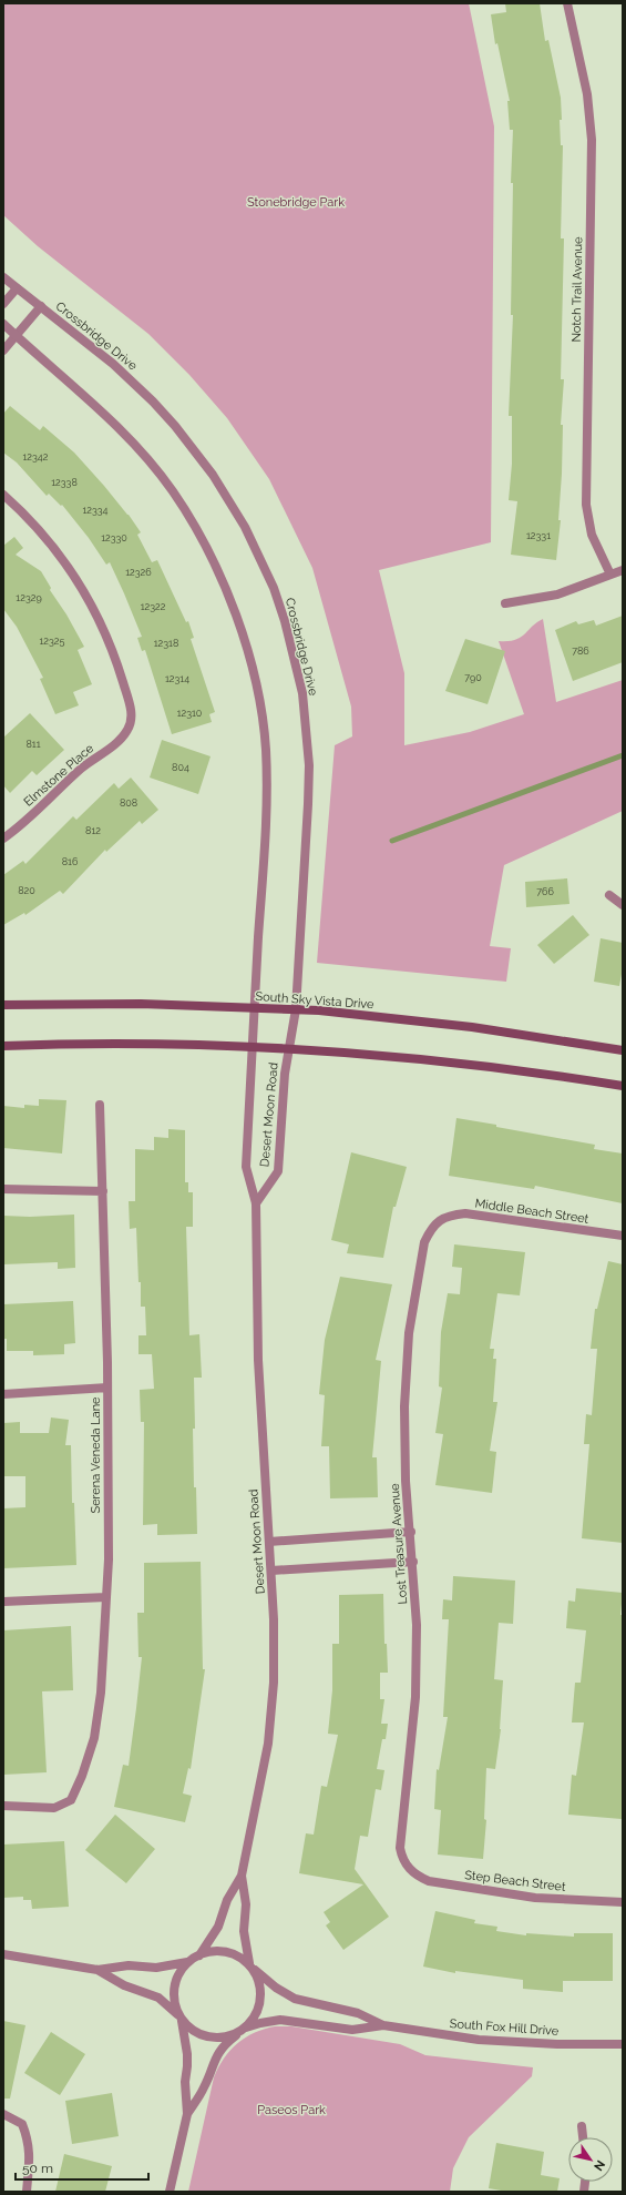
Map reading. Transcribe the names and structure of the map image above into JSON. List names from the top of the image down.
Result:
{
  "streets": {
    "main road": ["South Sky Vista Drive"],
    "street": [
      "Notch Trail Avenue",
      "Crossbridge Drive",
      "Elmstone Place",
      "Desert Moon Road",
      "Middle Beach Street",
      "Serena Veneda Lane",
      "Lost Treasure Avenue",
      "Step Beach Street",
      "South Fox Hill Drive"
    ]
  },
  "crossings": [
    ["Crossbridge Drive", "South Sky Vista Drive"],
    ["Crossbridge Drive", "Desert Moon Road"],
    ["Desert Moon Road", "South Fox Hill Drive"],
    ["Middle Beach Street", "Lost Treasure Avenue"],
    ["Lost Treasure Avenue", "Step Beach Street"]
  ],
  "parks": ["Stonebridge Park", "Paseos Park"],
  "house_numbers": [
    "12342",
    "12338",
    "12334",
    "12331",
    "12330",
    "12326",
    "12329",
    "12322",
    "12325",
    "12318",
    "786",
    "790",
    "12314",
    "12310",
    "811",
    "804",
    "808",
    "812",
    "816",
    "820",
    "766"
  ],
  "scale_bar": "50 m",
  "north": "bottom right"
}
